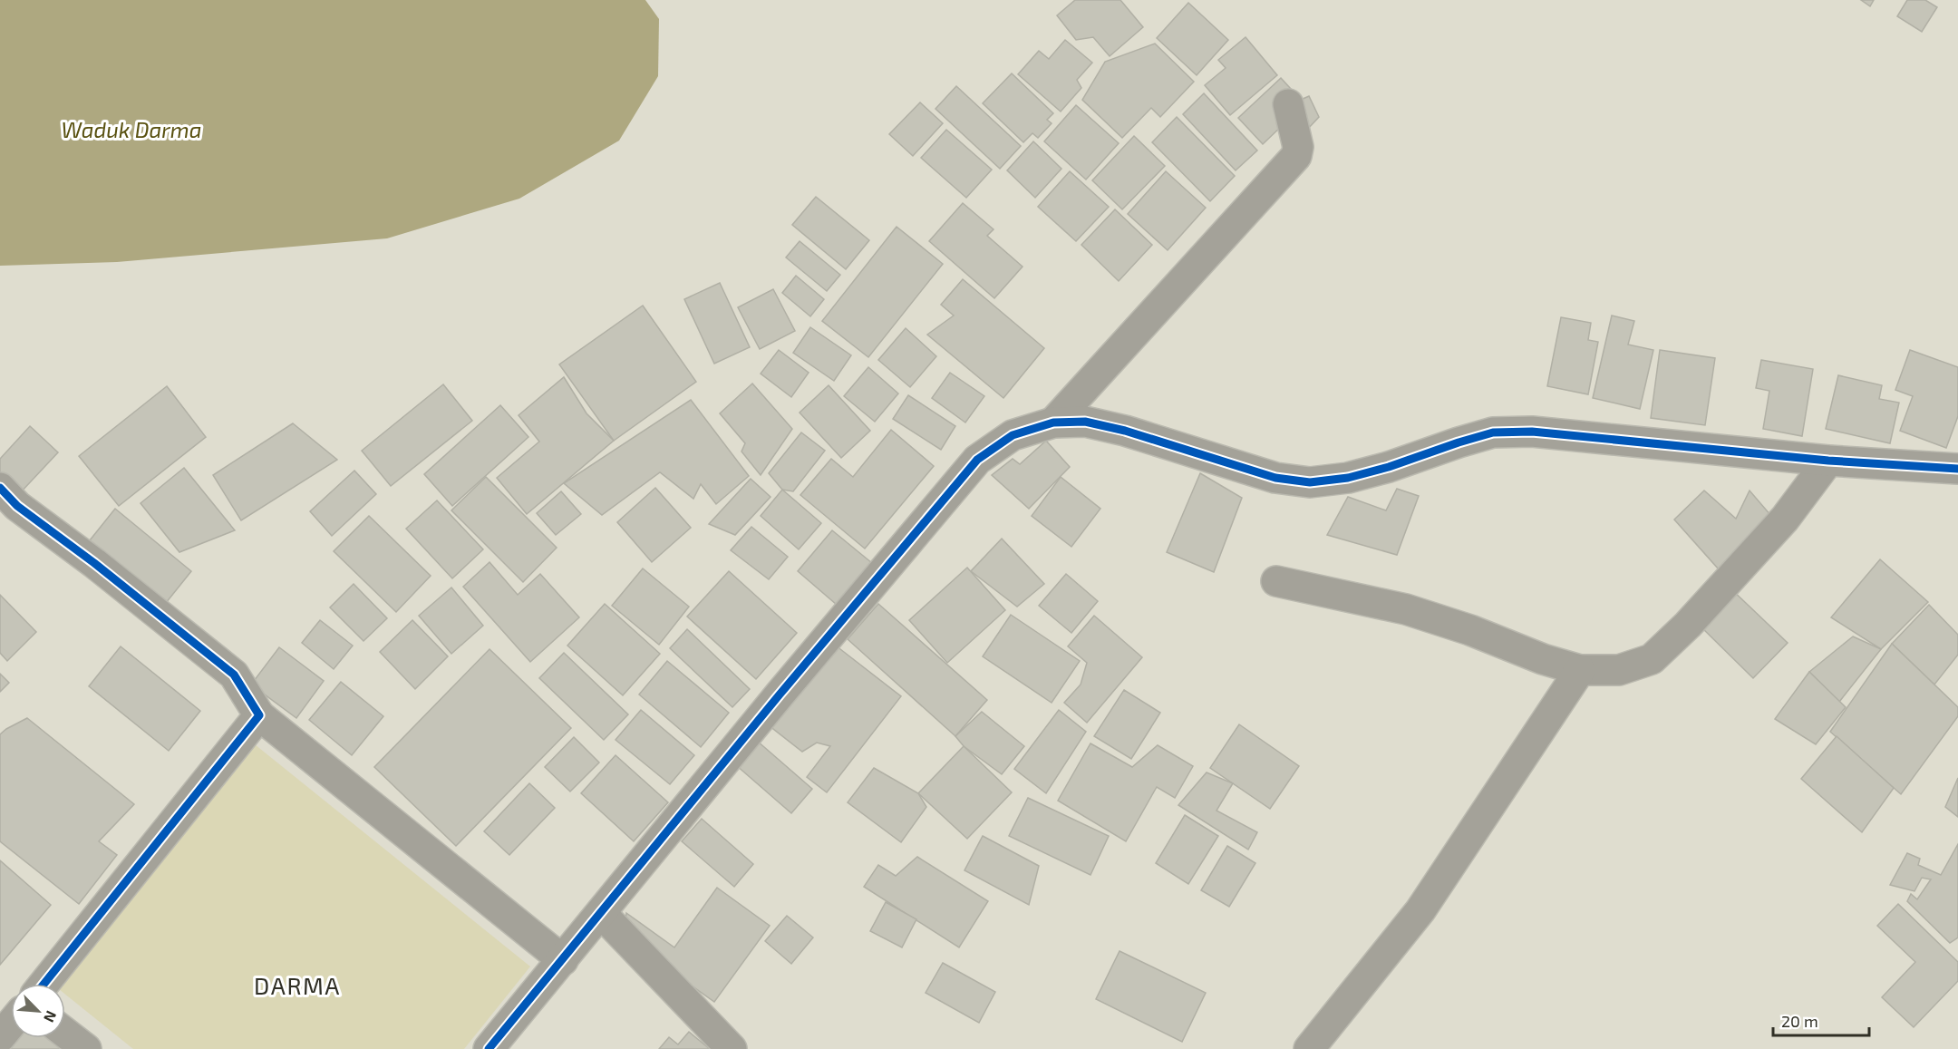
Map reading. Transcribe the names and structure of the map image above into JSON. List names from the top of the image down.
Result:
{
  "districts": ["DARMA"],
  "water": ["Waduk Darma"],
  "scale_bar": "20 m",
  "north": "bottom right"
}
